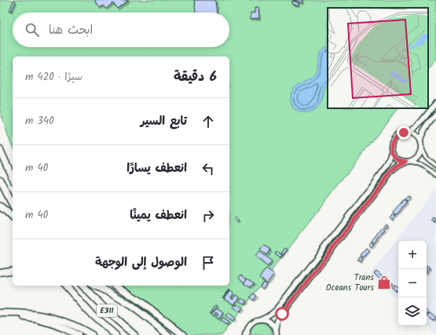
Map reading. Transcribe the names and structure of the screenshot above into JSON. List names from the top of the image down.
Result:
{
  "streets": {
    "highway": ["E311"]
  },
  "places": {
    "shop": ["Trans Oceans Tours"]
  },
  "page": {
    "search": "ابحث هنا",
    "heading": ["6 دقيقة", "سيرًا · 420 m"],
    "list": [
      ["تابع السير", "340 m"],
      ["انعطف يسارًا", "40 m"],
      ["انعطف يمينًا", "40 m"],
      "الوصول إلى الوجهة"
    ],
    "map_buttons": ["+", "−"]
  }
}
